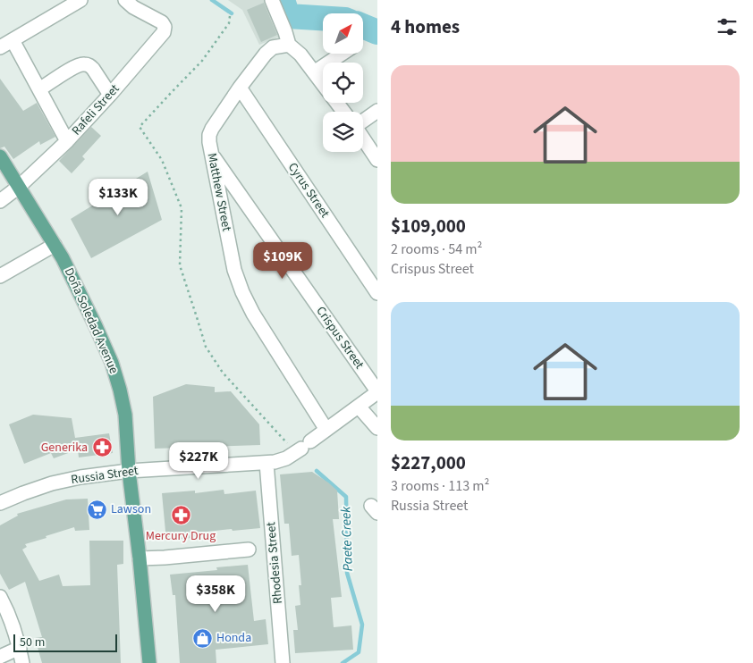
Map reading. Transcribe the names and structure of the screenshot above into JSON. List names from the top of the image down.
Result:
{
  "streets": {
    "main road": ["Doña Soledad Avenue"],
    "street": [
      "Rafeli Street",
      "Cyrus Street",
      "Matthew Street",
      "Crispus Street",
      "Russia Street",
      "Rhodesia Street"
    ]
  },
  "crossings": [
    ["Rafeli Street", "Doña Soledad Avenue"],
    ["Cyrus Street", "Matthew Street"],
    ["Matthew Street", "Crispus Street"],
    ["Matthew Street", "Russia Street"],
    ["Doña Soledad Avenue", "Russia Street"],
    ["Crispus Street", "Russia Street"],
    ["Russia Street", "Rhodesia Street"]
  ],
  "water": ["Paete Creek"],
  "places": {
    "pharmacy": ["Generika", "Mercury Drug"],
    "supermarket": ["Lawson"],
    "shop": ["Honda"]
  },
  "scale_bar": "50 m",
  "north": "top right",
  "page": {
    "heading": "4 homes",
    "list": [
      {
        "name": "$109,000",
        "note": "2 rooms · 54 m² · Crispus Street"
      },
      {
        "name": "$227,000",
        "note": "3 rooms · 113 m² · Russia Street"
      }
    ],
    "price": [
      "$133K",
      "$109K",
      "$227K",
      "$358K"
    ],
    "scale": "50 m"
  }
}
